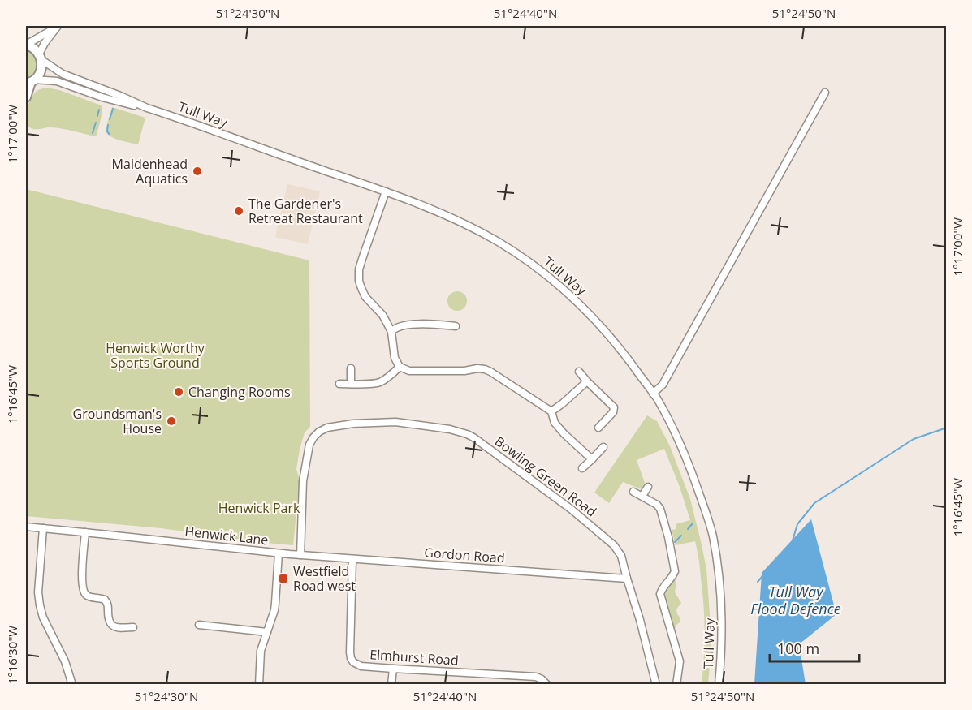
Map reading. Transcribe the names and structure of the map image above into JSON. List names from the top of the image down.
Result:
{
  "streets": {
    "street": [
      "Tull Way",
      "Bowling Green Road",
      "Henwick Lane",
      "Gordon Road",
      "Elmhurst Road"
    ]
  },
  "crossings": [
    ["Bowling Green Road", "Henwick Lane"],
    ["Bowling Green Road", "Gordon Road"],
    ["Henwick Lane", "Gordon Road"],
    ["Gordon Road", "Elmhurst Road"]
  ],
  "water": ["Tull Way Flood Defence"],
  "parks": ["Henwick Worthy Sports Ground", "Henwick Park"],
  "places": {
    "other": [
      "Maidenhead Aquatics",
      "The Gardener's Retreat Restaurant",
      "Changing Rooms",
      "Groundsman's House"
    ],
    "transit": ["Westfield Road west"]
  },
  "scale_bar": "100 m",
  "coordinates": [
    "51°24'30\"N",
    "51°24'40\"N",
    "51°24'50\"N",
    "1°17'00\"W",
    "1°16'45\"W",
    "1°16'30\"W"
  ]
}
